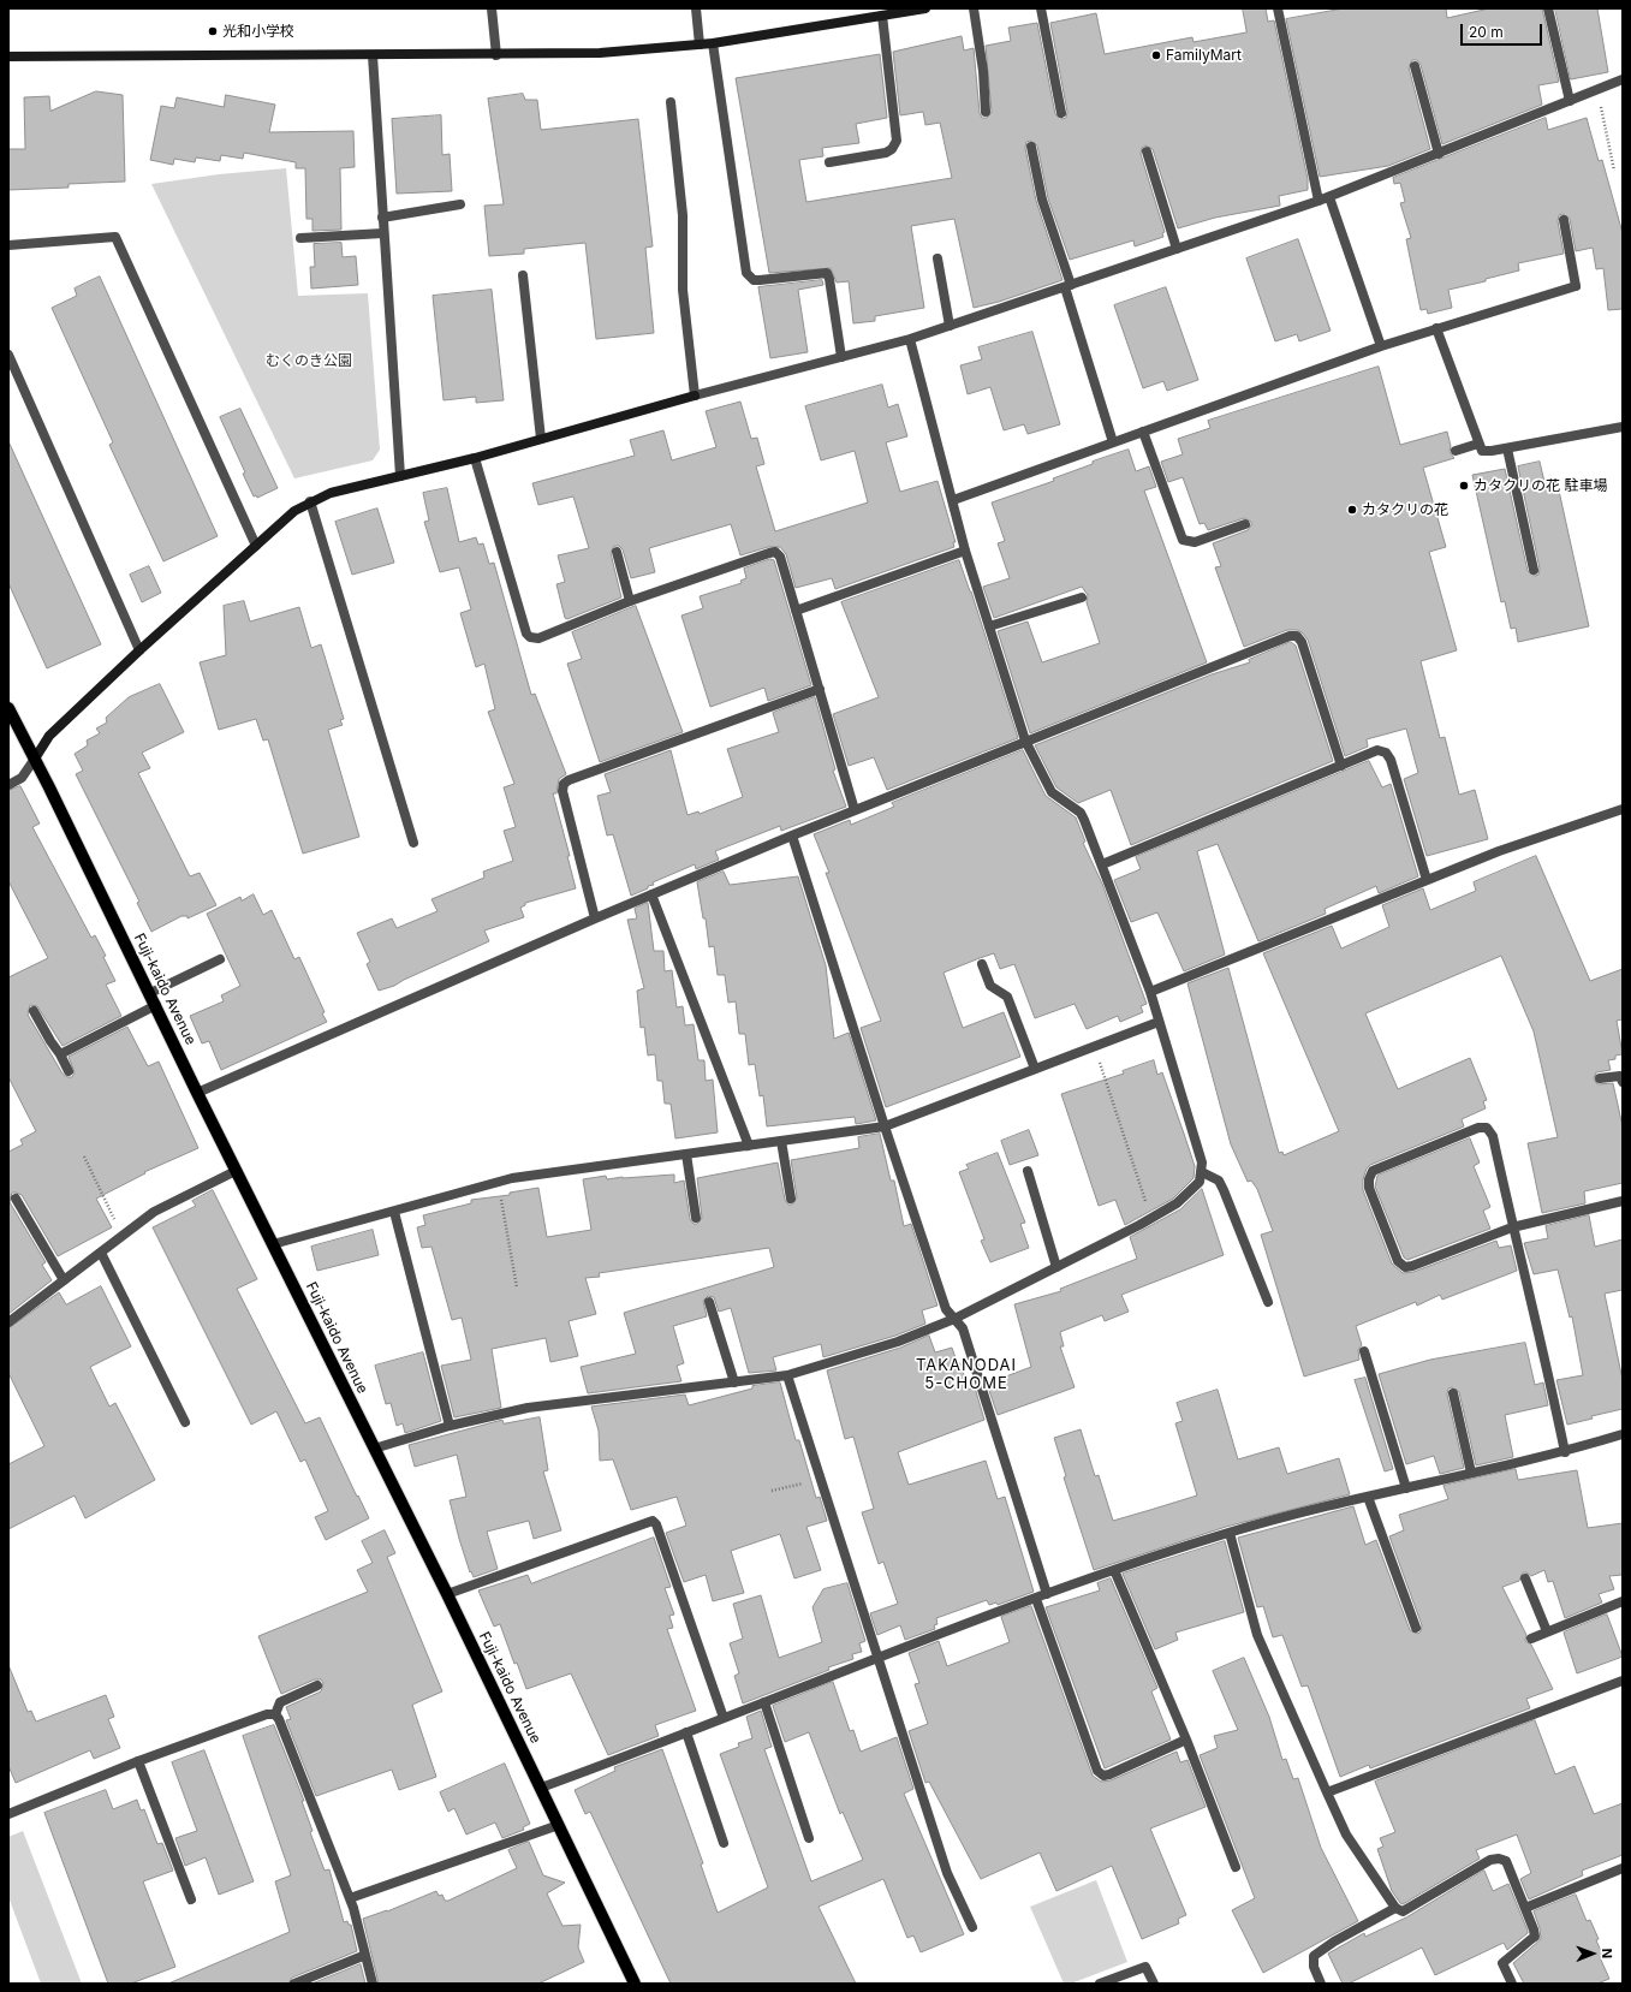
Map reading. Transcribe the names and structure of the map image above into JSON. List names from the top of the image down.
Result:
{
  "streets": {
    "main road": ["Fuji-kaido Avenue"]
  },
  "districts": ["TAKANODAI 5-CHOME"],
  "parks": ["むくのき公園"],
  "places": [
    "光和小学校",
    "FamilyMart",
    "カタクリの花 駐車場",
    "カタクリの花"
  ],
  "scale_bar": "20 m",
  "north": "right"
}
